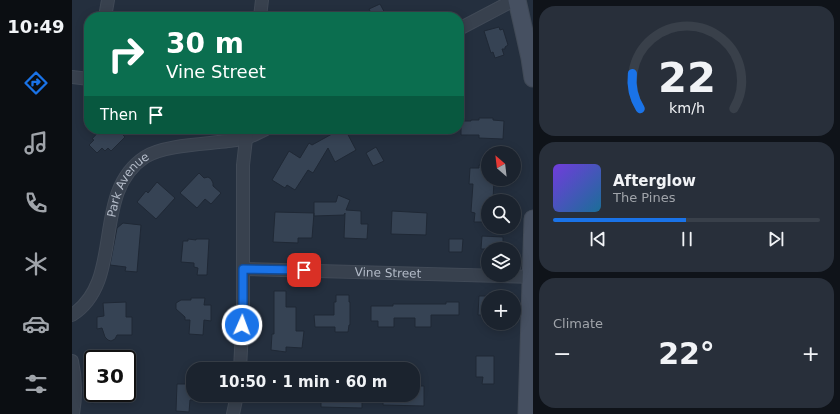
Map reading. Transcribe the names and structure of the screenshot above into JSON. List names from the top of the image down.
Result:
{
  "streets": {
    "street": ["Park Avenue", "Vine Street"]
  },
  "north": "top left",
  "page": {
    "tabs": "10:49",
    "turn": ["30 m", "Vine Street"],
    "then": "Then",
    "map_buttons": "+",
    "song": ["Afterglow", "The Pines"],
    "tile": "Climate",
    "heat": ["−", "22°", "+"],
    "limit": "30",
    "trip": "10:50 · 1 min · 60 m",
    "gauge": ["22", "km/h"]
  }
}
